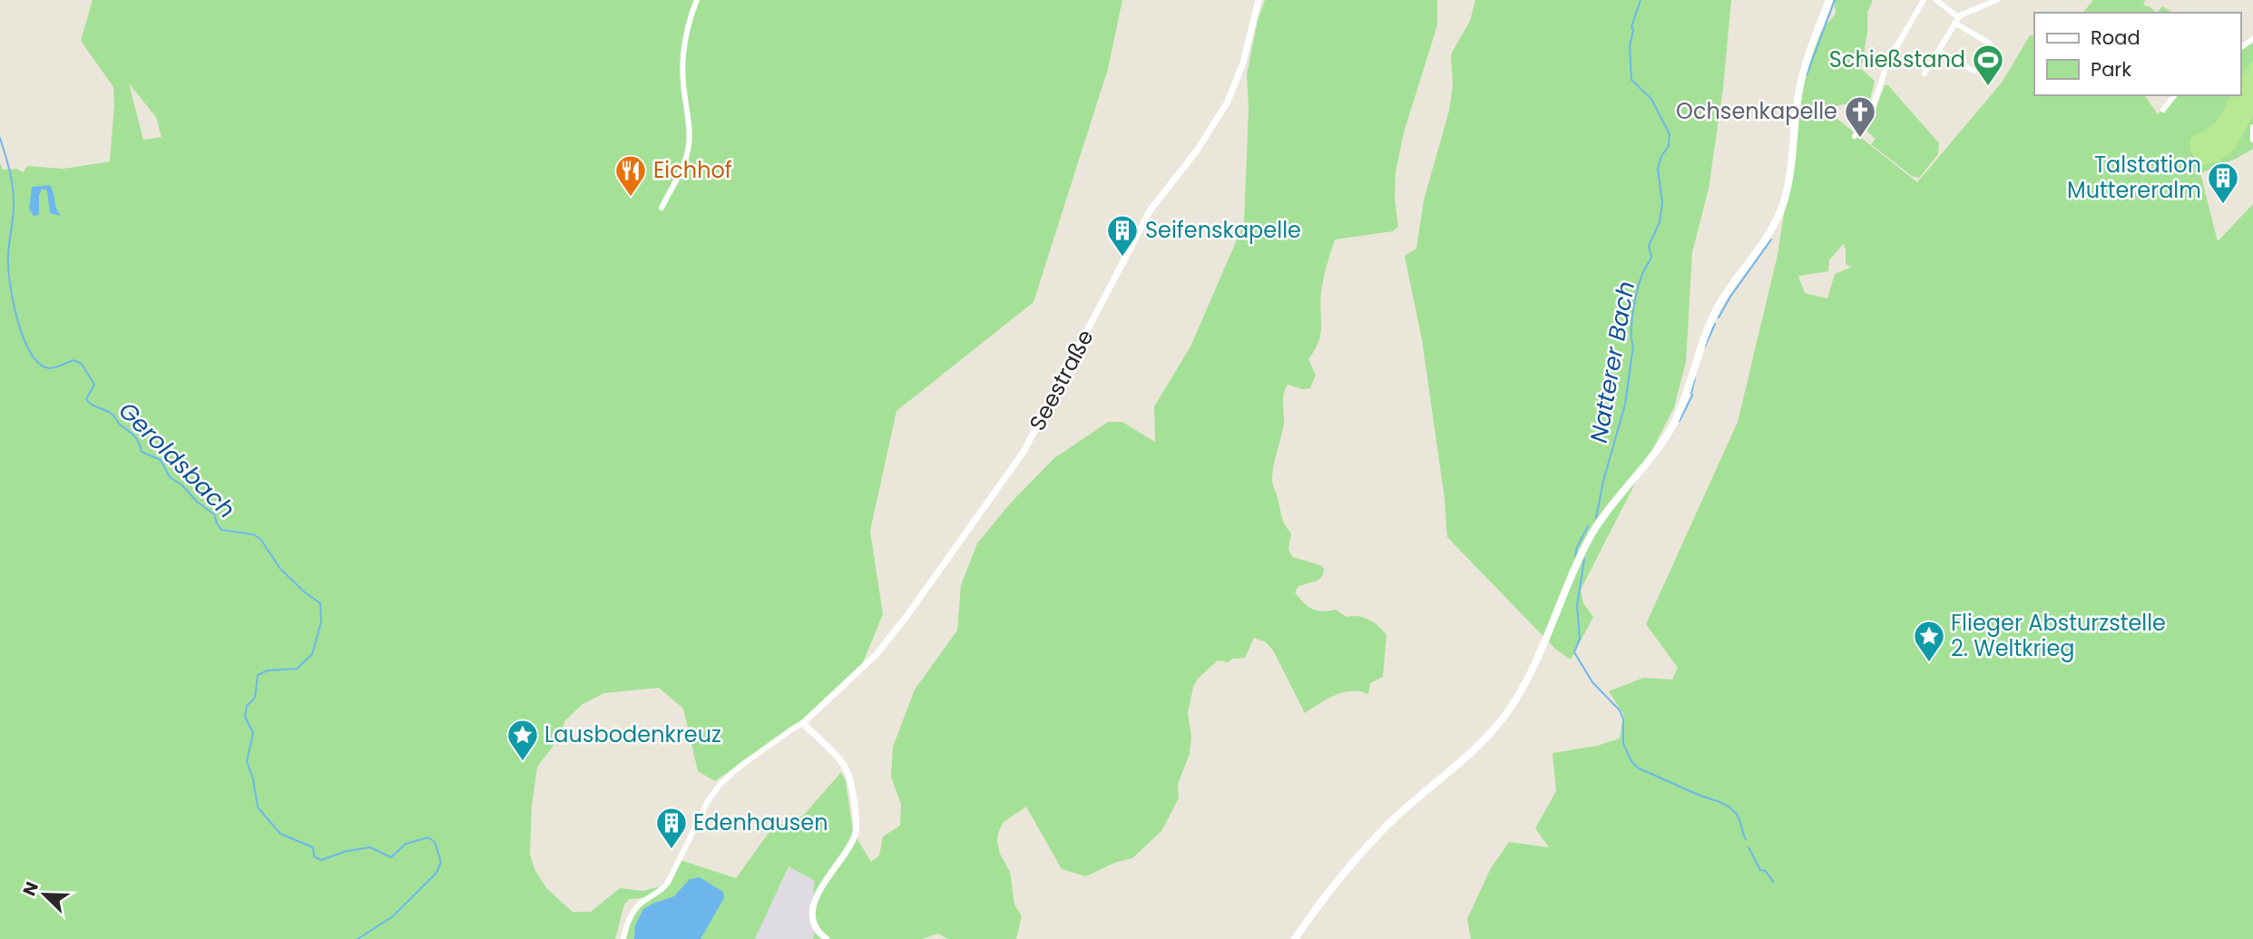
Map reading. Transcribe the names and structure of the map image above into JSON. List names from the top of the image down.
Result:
{
  "streets": {
    "street": ["Seestraße"]
  },
  "water": ["Natterer Bach", "Geroldsbach"],
  "places": {
    "sports": ["Schießstand"],
    "church": ["Ochsenkapelle"],
    "restaurant": ["Eichhof"],
    "building": ["Talstation Muttereralm", "Seifenskapelle", "Edenhausen"],
    "place": ["Flieger Absturzstelle 2. Weltkrieg", "Lausbodenkreuz"]
  },
  "legend": ["Road", "Park"],
  "north": "top left"
}
